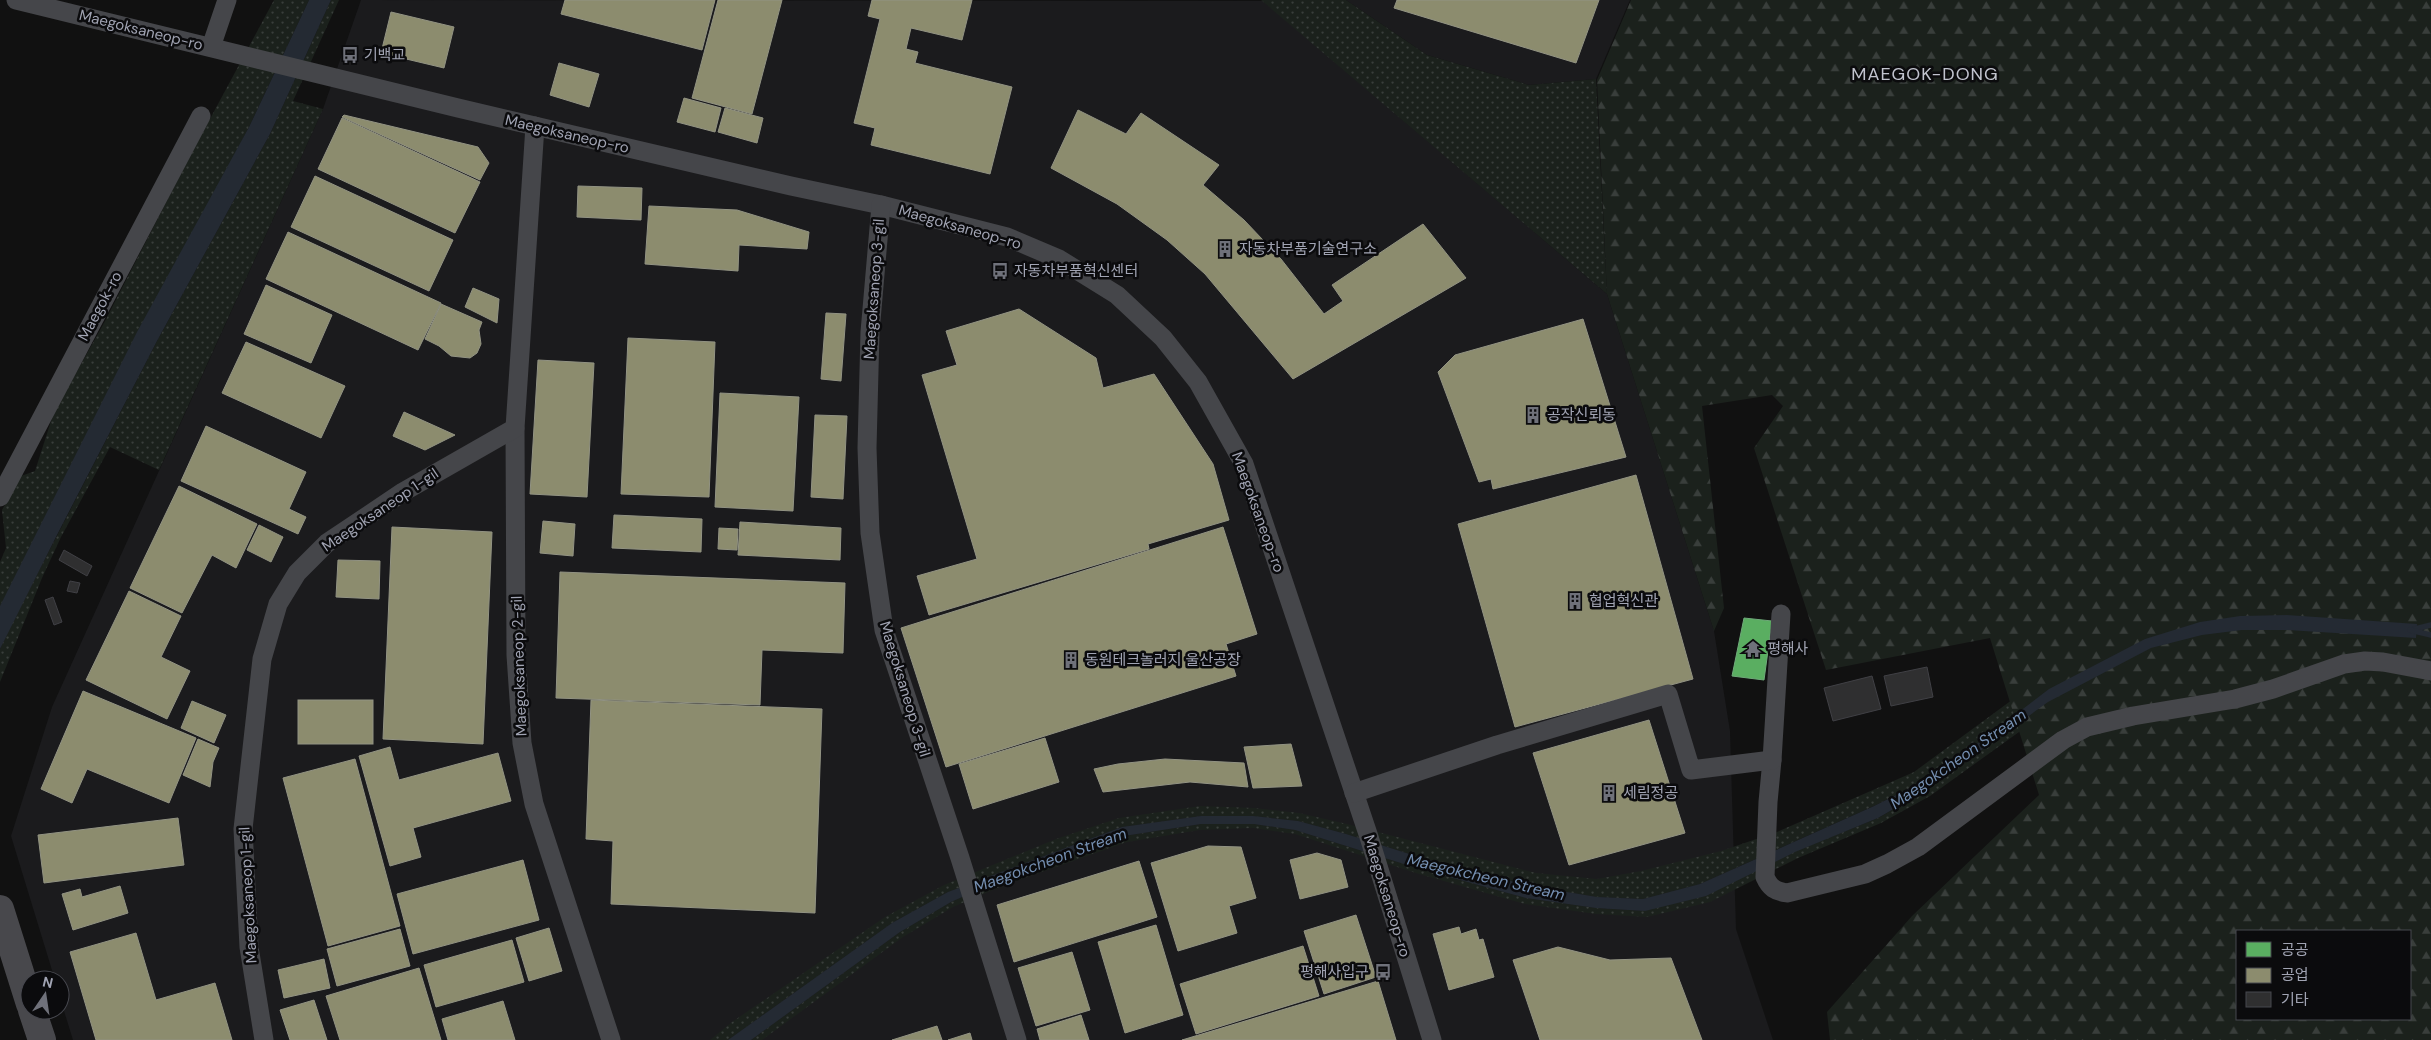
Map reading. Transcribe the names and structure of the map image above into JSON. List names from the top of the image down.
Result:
{
  "streets": {
    "street": [
      "Maegoksaneop-ro",
      "Maegoksaneop 3-gil",
      "Maegok-ro",
      "Maegoksaneop 1-gil",
      "Maegoksaneop 2-gil"
    ]
  },
  "crossings": [
    ["Maegoksaneop-ro", "Maegoksaneop 3-gil"],
    ["Maegoksaneop 1-gil", "Maegoksaneop 2-gil"]
  ],
  "districts": ["MAEGOK-DONG"],
  "water": ["Maegokcheon Stream"],
  "places": {
    "bus stop": ["기백교", "자동차부품혁신센터", "평해사입구"],
    "building": [
      "자동차부품기술연구소",
      "공작신뢰동",
      "협업혁신관",
      "동원테크놀러지 울산공장",
      "세림정공"
    ],
    "temple": ["평해사"]
  },
  "legend": ["공공", "공업", "기타"],
  "north": "top"
}
